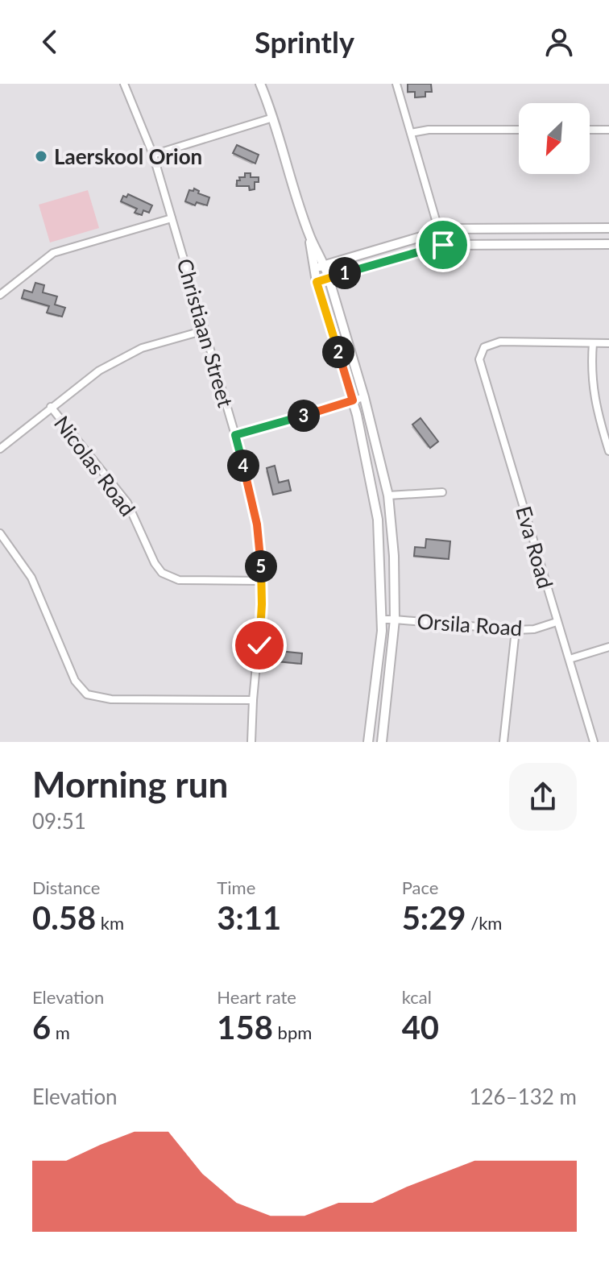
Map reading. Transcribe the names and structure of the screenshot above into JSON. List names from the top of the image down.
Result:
{
  "streets": {
    "street": [
      "Christiaan Street",
      "Nicolas Road",
      "Eva Road",
      "Orsila Road"
    ]
  },
  "crossings": [
    ["Christiaan Street", "Nicolas Road"],
    ["Eva Road", "Orsila Road"]
  ],
  "places": ["Laerskool Orion"],
  "north": "bottom left",
  "page": {
    "header": "Sprintly",
    "pins": [
      "1",
      "2",
      "3",
      "4",
      "5"
    ],
    "heading": ["Morning run", "09:51"],
    "stats": [
      ["Distance", "0.58 km"],
      ["Time", "3:11"],
      ["Pace", "5:29 /km"],
      ["Elevation", "6 m"],
      ["Heart rate", "158 bpm"],
      ["kcal", "40"]
    ],
    "chart": ["Elevation", "126–132 m"]
  }
}
